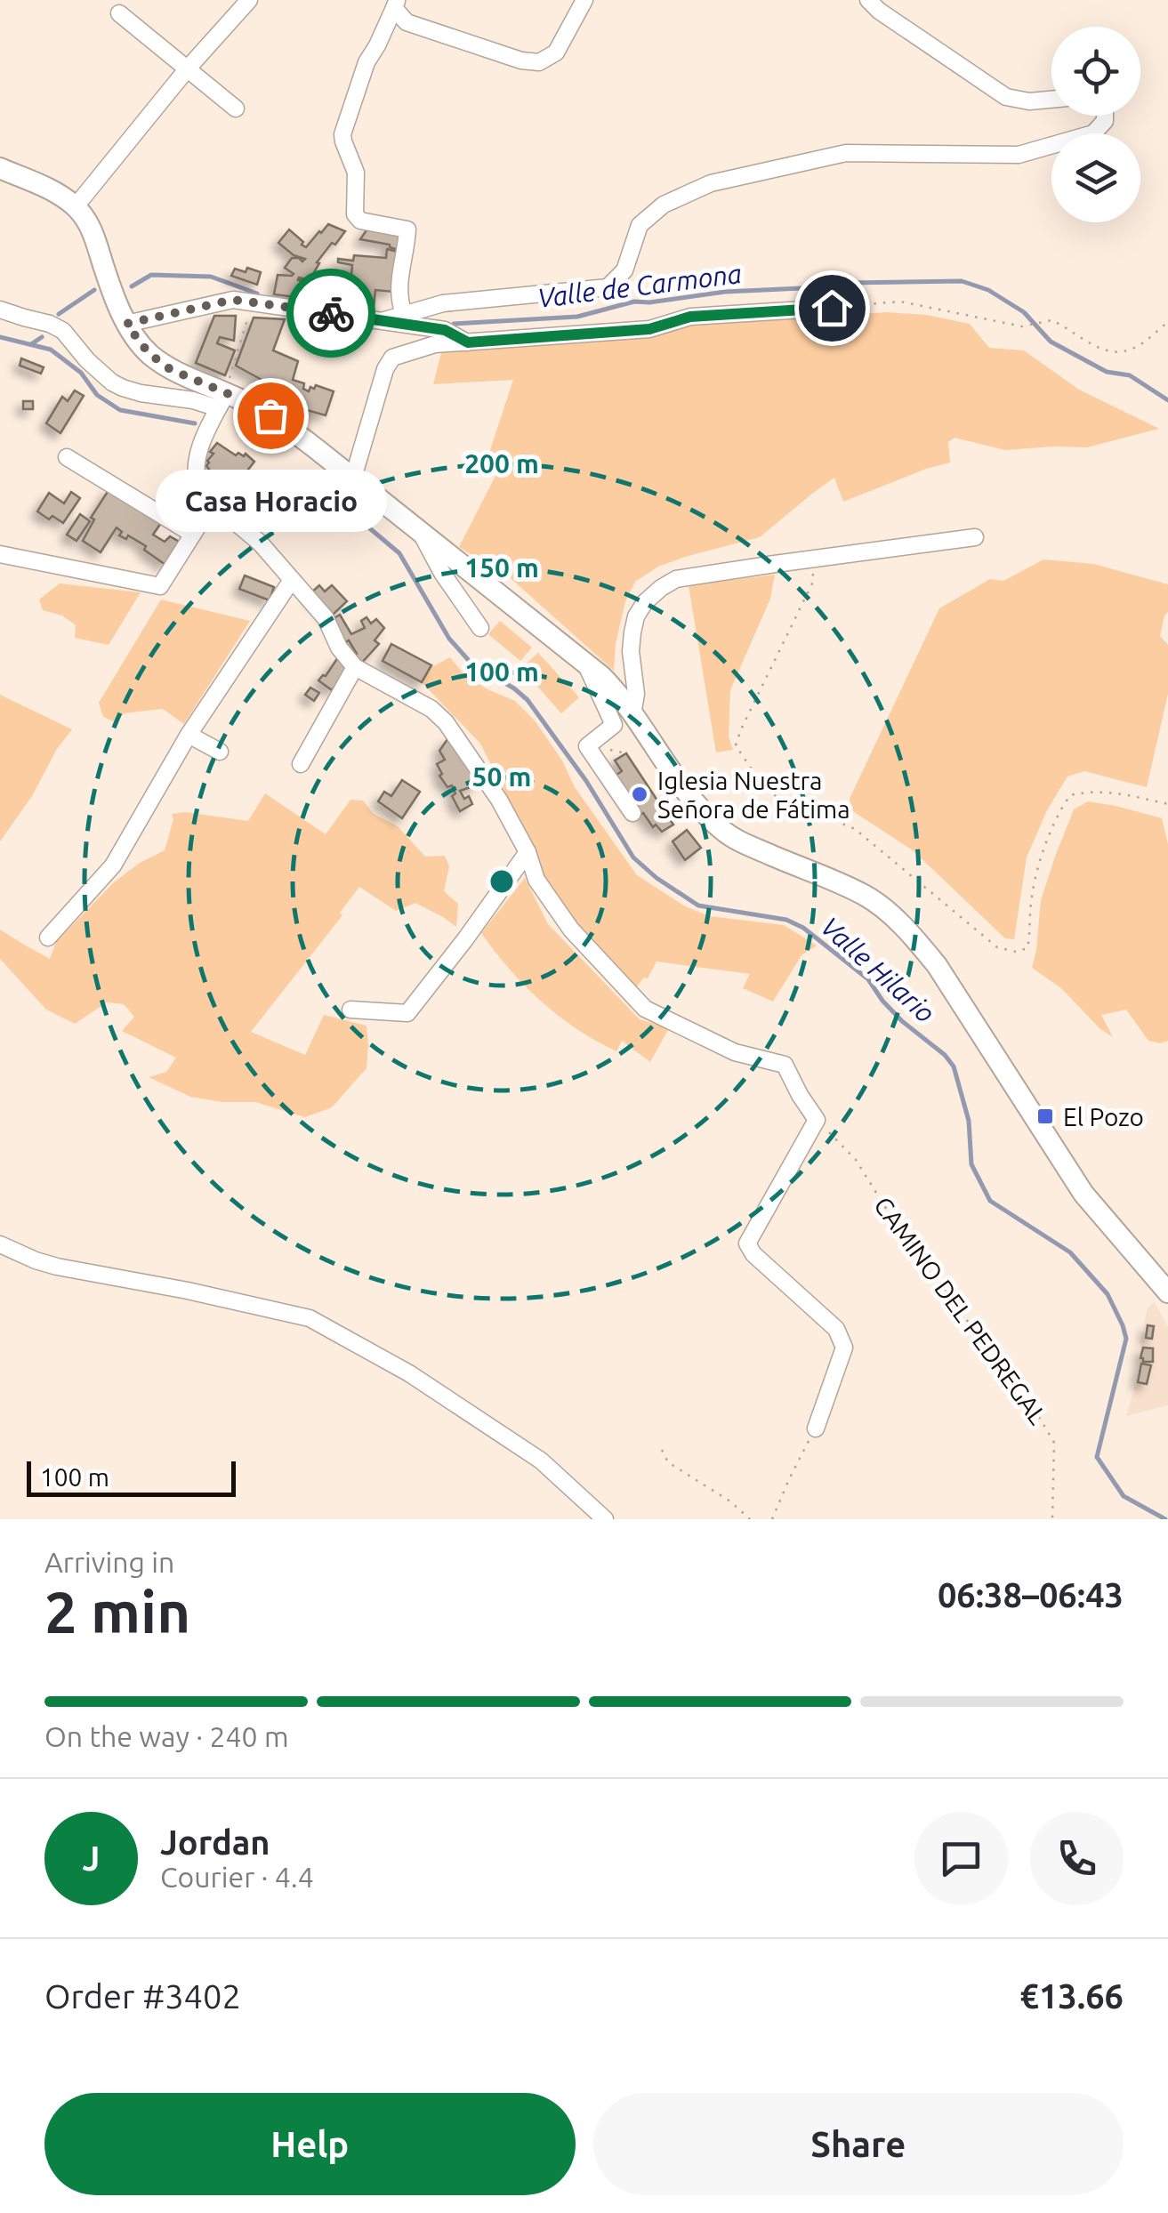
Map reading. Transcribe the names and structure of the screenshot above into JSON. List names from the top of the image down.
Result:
{
  "streets": {
    "path": ["CAMINO DEL PEDREGAL"]
  },
  "water": ["Valle de Carmona", "Valle Hilario"],
  "places": {
    "other": ["Casa Horacio", "Iglesia Nuestra Señora de Fátima"],
    "transit": ["El Pozo"]
  },
  "scale_bar": "100 m",
  "page": {
    "bubble": "Casa Horacio",
    "scale": "100 m",
    "heading": ["2 min", "Arriving in", "06:38–06:43"],
    "panel": [
      "Jordan",
      "Courier · 4.4",
      "Order #3402",
      "€13.66"
    ],
    "bar": "On the way · 240 m",
    "round": "J",
    "buttons": ["Help", "Share"]
  },
  "rings": [
    "200 m",
    "150 m",
    "100 m",
    "50 m"
  ]
}
